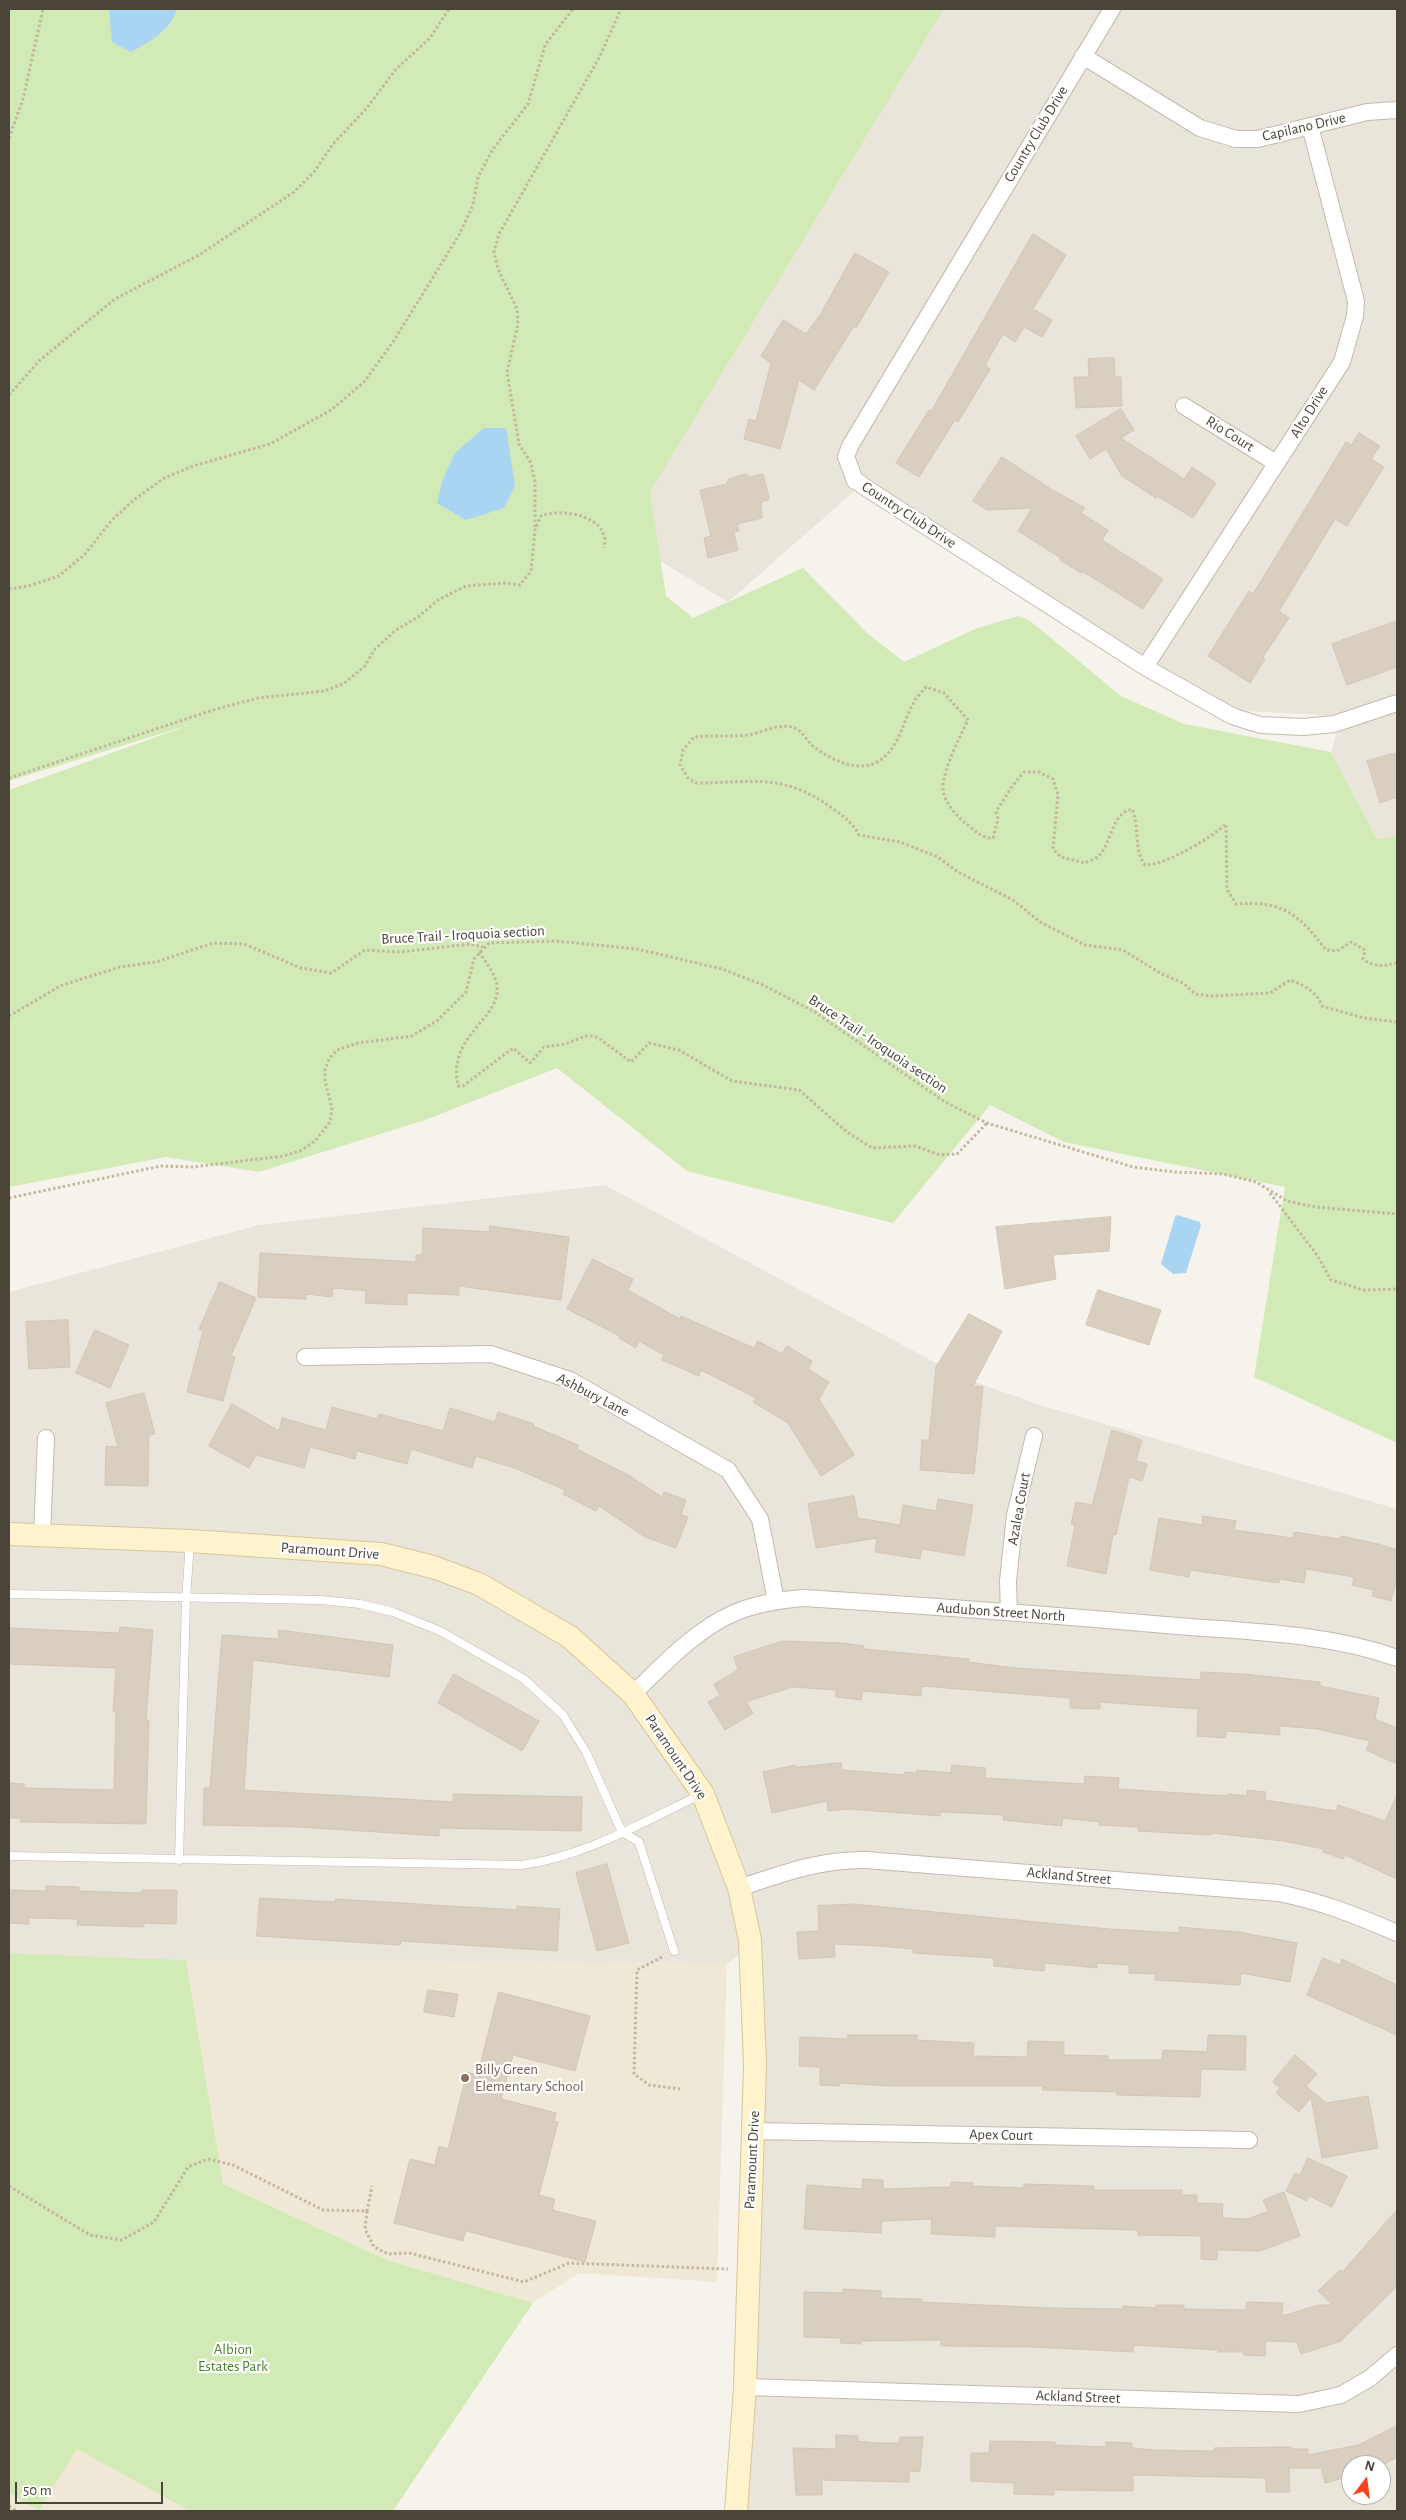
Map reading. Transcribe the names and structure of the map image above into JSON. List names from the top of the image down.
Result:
{
  "streets": {
    "street": [
      "Capilano Drive",
      "Country Club Drive",
      "Alto Drive",
      "Rio Court",
      "Ashbury Lane",
      "Azalea Court",
      "Paramount Drive",
      "Audubon Street North",
      "Ackland Street",
      "Apex Court"
    ],
    "path": ["Bruce Trail - Iroquoia section"]
  },
  "crossings": [
    ["Capilano Drive", "Country Club Drive"],
    ["Capilano Drive", "Alto Drive"],
    ["Country Club Drive", "Alto Drive"],
    ["Alto Drive", "Rio Court"],
    ["Ashbury Lane", "Audubon Street North"],
    ["Azalea Court", "Audubon Street North"],
    ["Paramount Drive", "Audubon Street North"],
    ["Paramount Drive", "Ackland Street"],
    ["Paramount Drive", "Apex Court"]
  ],
  "parks": ["Albion Estates Park"],
  "places": ["Billy Green Elementary School"],
  "scale_bar": "50 m",
  "north": "top"
}
